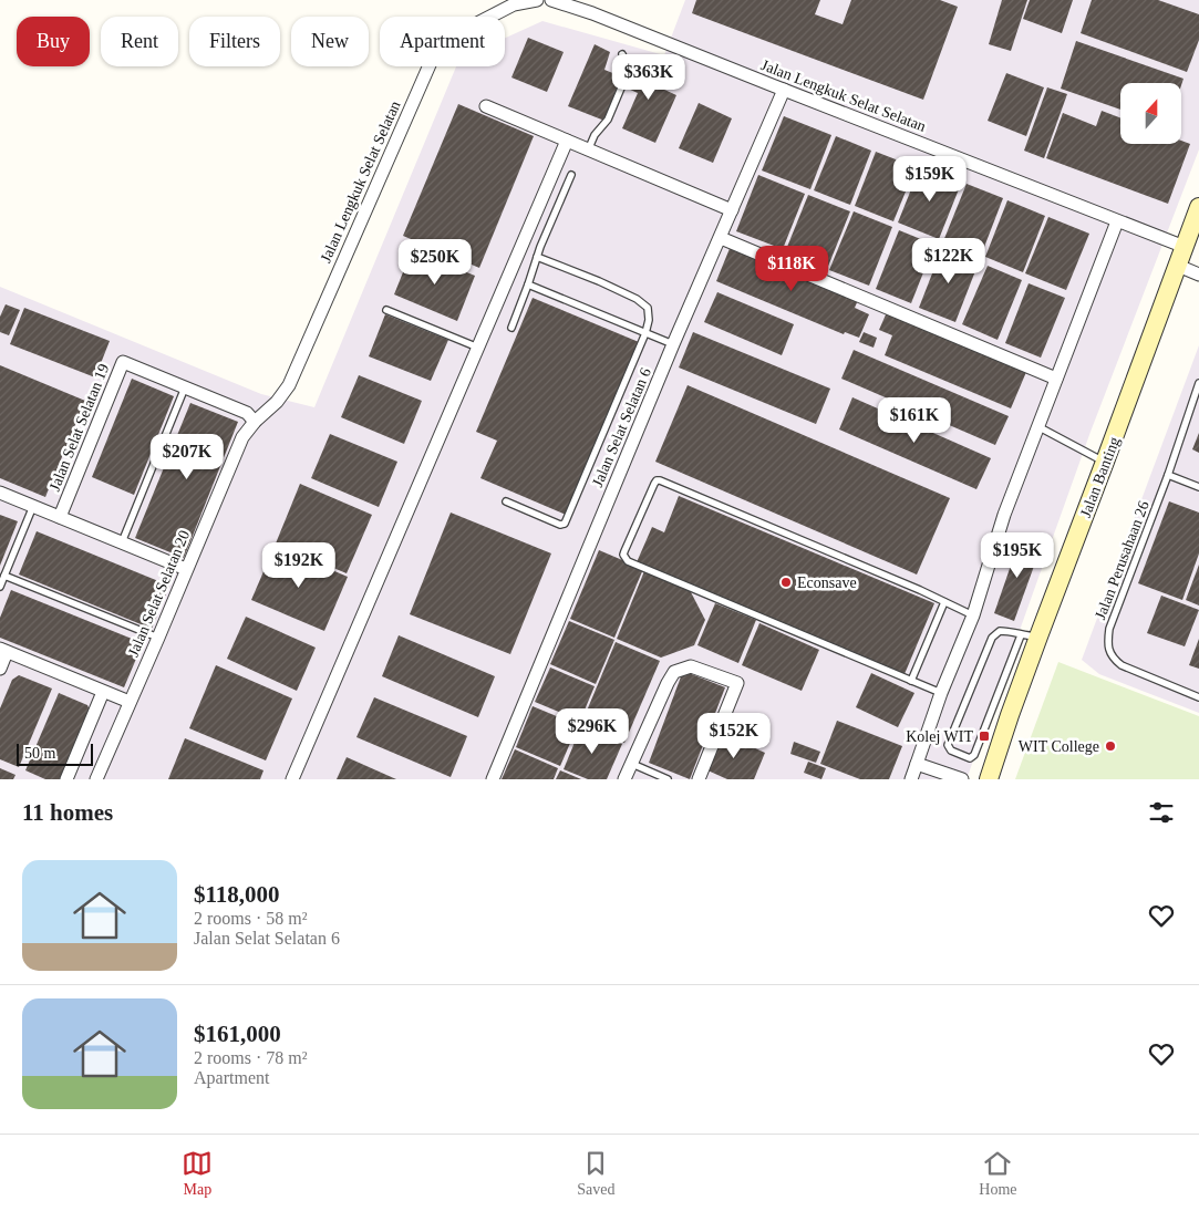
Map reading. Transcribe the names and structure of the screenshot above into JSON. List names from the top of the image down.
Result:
{
  "streets": {
    "main road": ["Jalan Banting"],
    "street": [
      "Jalan Lengkuk Selat Selatan",
      "Jalan Selat Selatan 19",
      "Jalan Selat Selatan 6",
      "Jalan Selat Selatan 20"
    ],
    "lane": ["Jalan Perusahaan 26"]
  },
  "crossings": [
    ["Jalan Lengkuk Selat Selatan", "Jalan Selat Selatan 19"],
    ["Jalan Lengkuk Selat Selatan", "Jalan Selat Selatan 6"],
    ["Jalan Lengkuk Selat Selatan", "Jalan Banting"],
    ["Jalan Lengkuk Selat Selatan", "Jalan Selat Selatan 20"],
    ["Jalan Selat Selatan 19", "Jalan Selat Selatan 20"]
  ],
  "places": {
    "other": ["Econsave", "WIT College"],
    "transit": ["Kolej WIT"]
  },
  "scale_bar": "50 m",
  "north": "top",
  "page": {
    "chip": [
      "Buy",
      "Rent",
      "Filters",
      "New",
      "Apartment"
    ],
    "price": [
      "$363K",
      "$159K",
      "$122K",
      "$250K",
      "$118K",
      "$161K",
      "$207K",
      "$195K",
      "$192K",
      "$296K",
      "$152K"
    ],
    "scale": "50 m",
    "heading": "11 homes",
    "list": [
      {
        "name": "$118,000",
        "note": "2 rooms · 58 m² · Jalan Selat Selatan 6"
      },
      {
        "name": "$161,000",
        "note": "2 rooms · 78 m² · Apartment"
      }
    ],
    "tabs": ["Map", "Saved", "Home"]
  }
}
